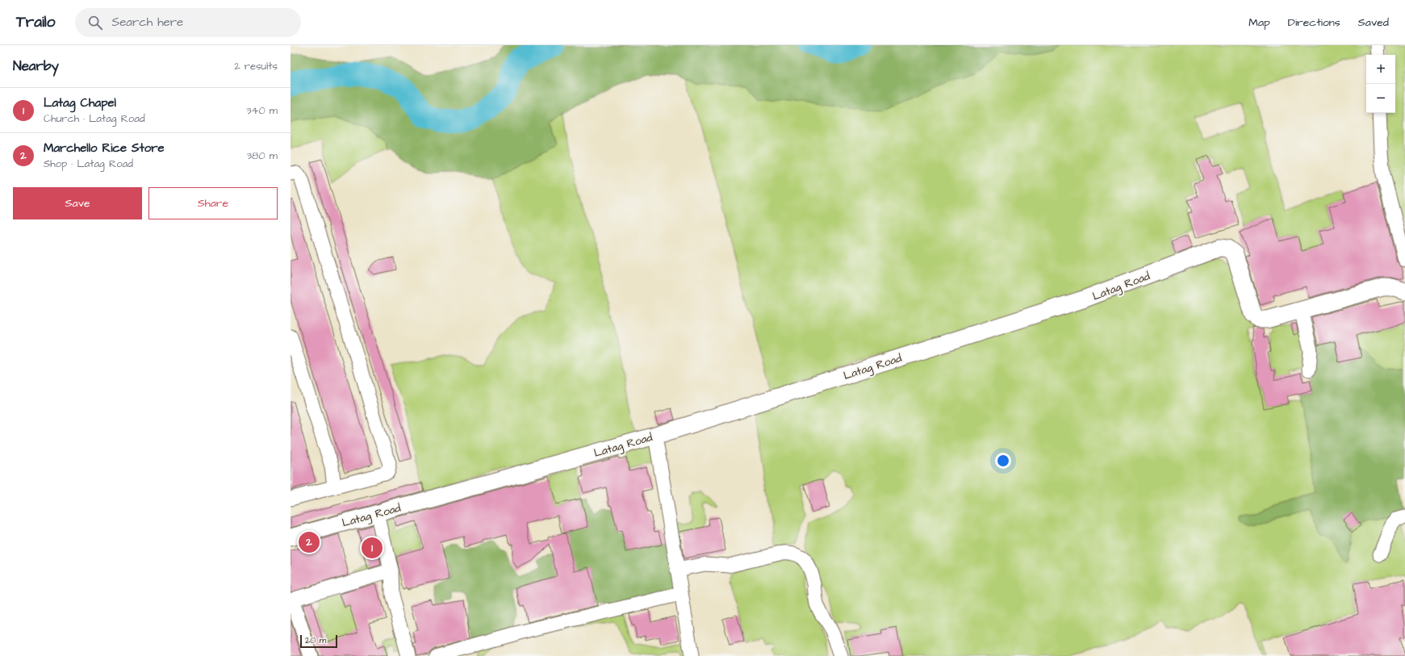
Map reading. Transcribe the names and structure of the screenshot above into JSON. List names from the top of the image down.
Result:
{
  "streets": {
    "street": ["Latag Road"]
  },
  "scale_bar": "20 m",
  "page": {
    "header": "Trailo",
    "search": "Search here",
    "nav": ["Map", "Directions", "Saved"],
    "heading": ["Nearby", "2 results"],
    "map_buttons": ["+", "−"],
    "list": [
      {
        "mark": "1",
        "name": "Latag Chapel",
        "note": "Church · Latag Road",
        "value": "340 m"
      },
      {
        "mark": "2",
        "name": "Marchello Rice Store",
        "note": "Shop · Latag Road",
        "value": "380 m"
      }
    ],
    "buttons": ["Save", "Share"],
    "pins": ["2", "1"],
    "scale": "20 m"
  }
}
